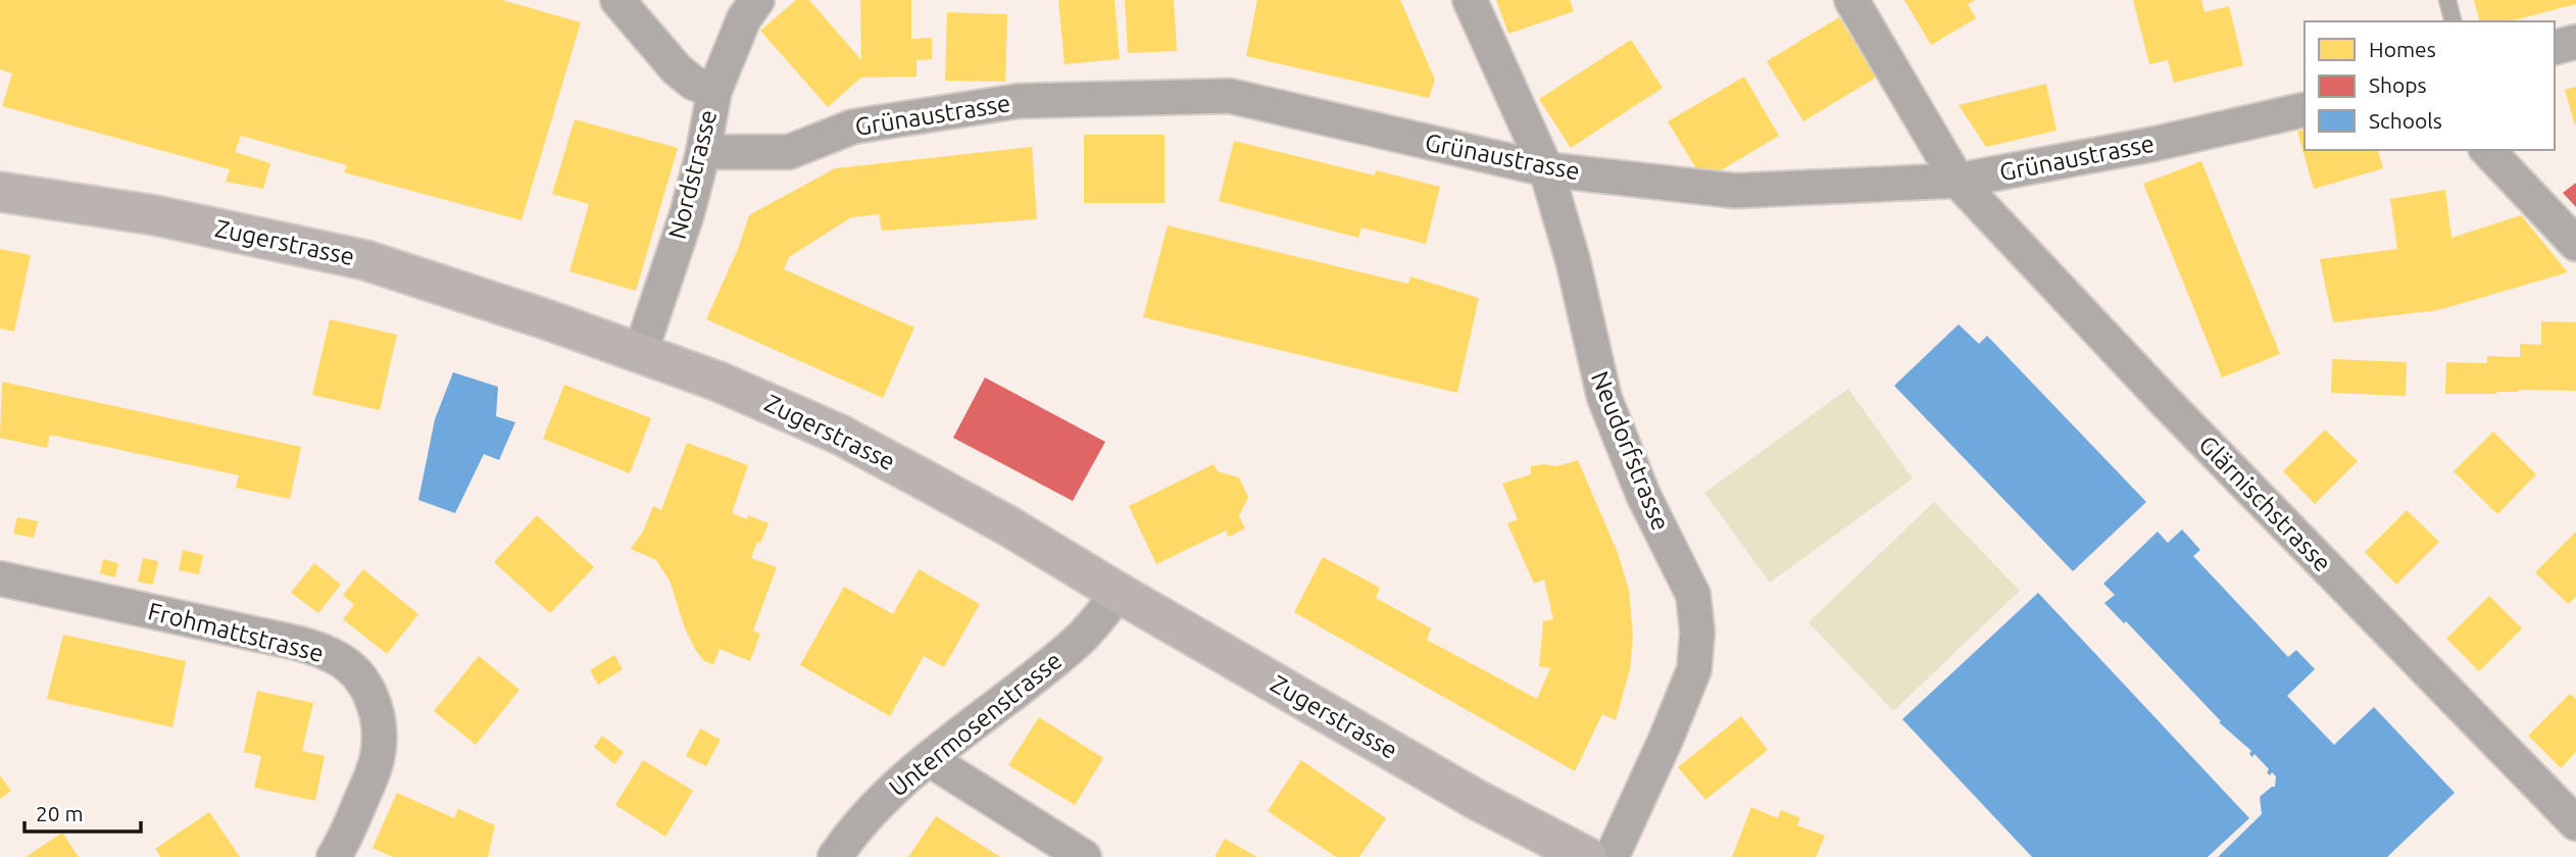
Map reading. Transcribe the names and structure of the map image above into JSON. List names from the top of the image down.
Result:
{
  "streets": {
    "main road": ["Zugerstrasse"],
    "street": [
      "Grünaustrasse",
      "Nordstrasse",
      "Neudorfstrasse",
      "Glärnischstrasse",
      "Frohmattstrasse",
      "Untermosenstrasse"
    ]
  },
  "crossings": [
    ["Grünaustrasse", "Nordstrasse"],
    ["Grünaustrasse", "Neudorfstrasse"],
    ["Grünaustrasse", "Glärnischstrasse"],
    ["Nordstrasse", "Zugerstrasse"],
    ["Zugerstrasse", "Untermosenstrasse"]
  ],
  "legend": ["Homes", "Shops", "Schools"],
  "scale_bar": "20 m"
}
